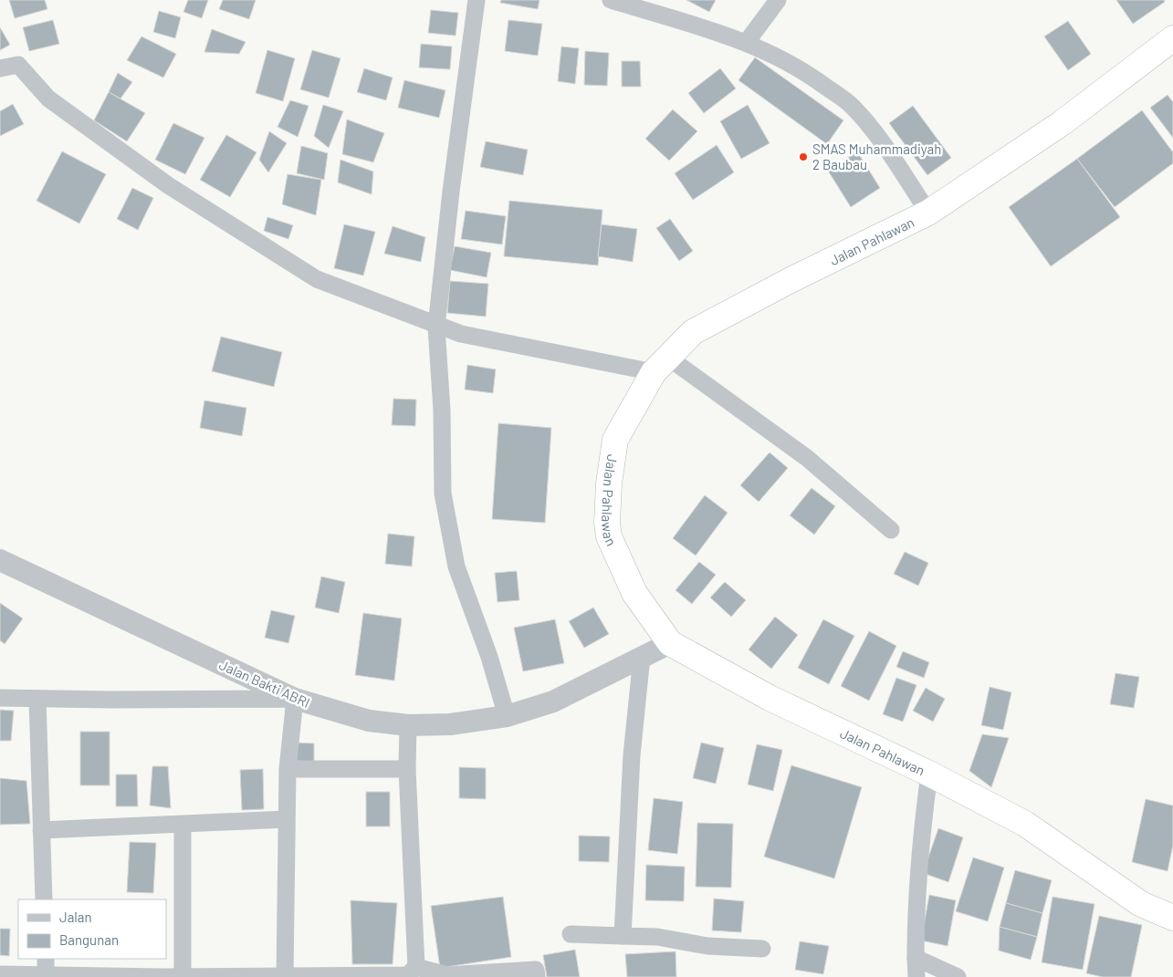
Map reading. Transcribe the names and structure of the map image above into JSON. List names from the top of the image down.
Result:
{
  "streets": {
    "highway": ["Jalan Pahlawan"],
    "street": ["Jalan Bakti ABRI"]
  },
  "crossings": [
    ["Jalan Pahlawan", "Jalan Bakti ABRI"]
  ],
  "places": ["SMAS Muhammadiyah 2 Baubau"],
  "legend": ["Jalan", "Bangunan"]
}
